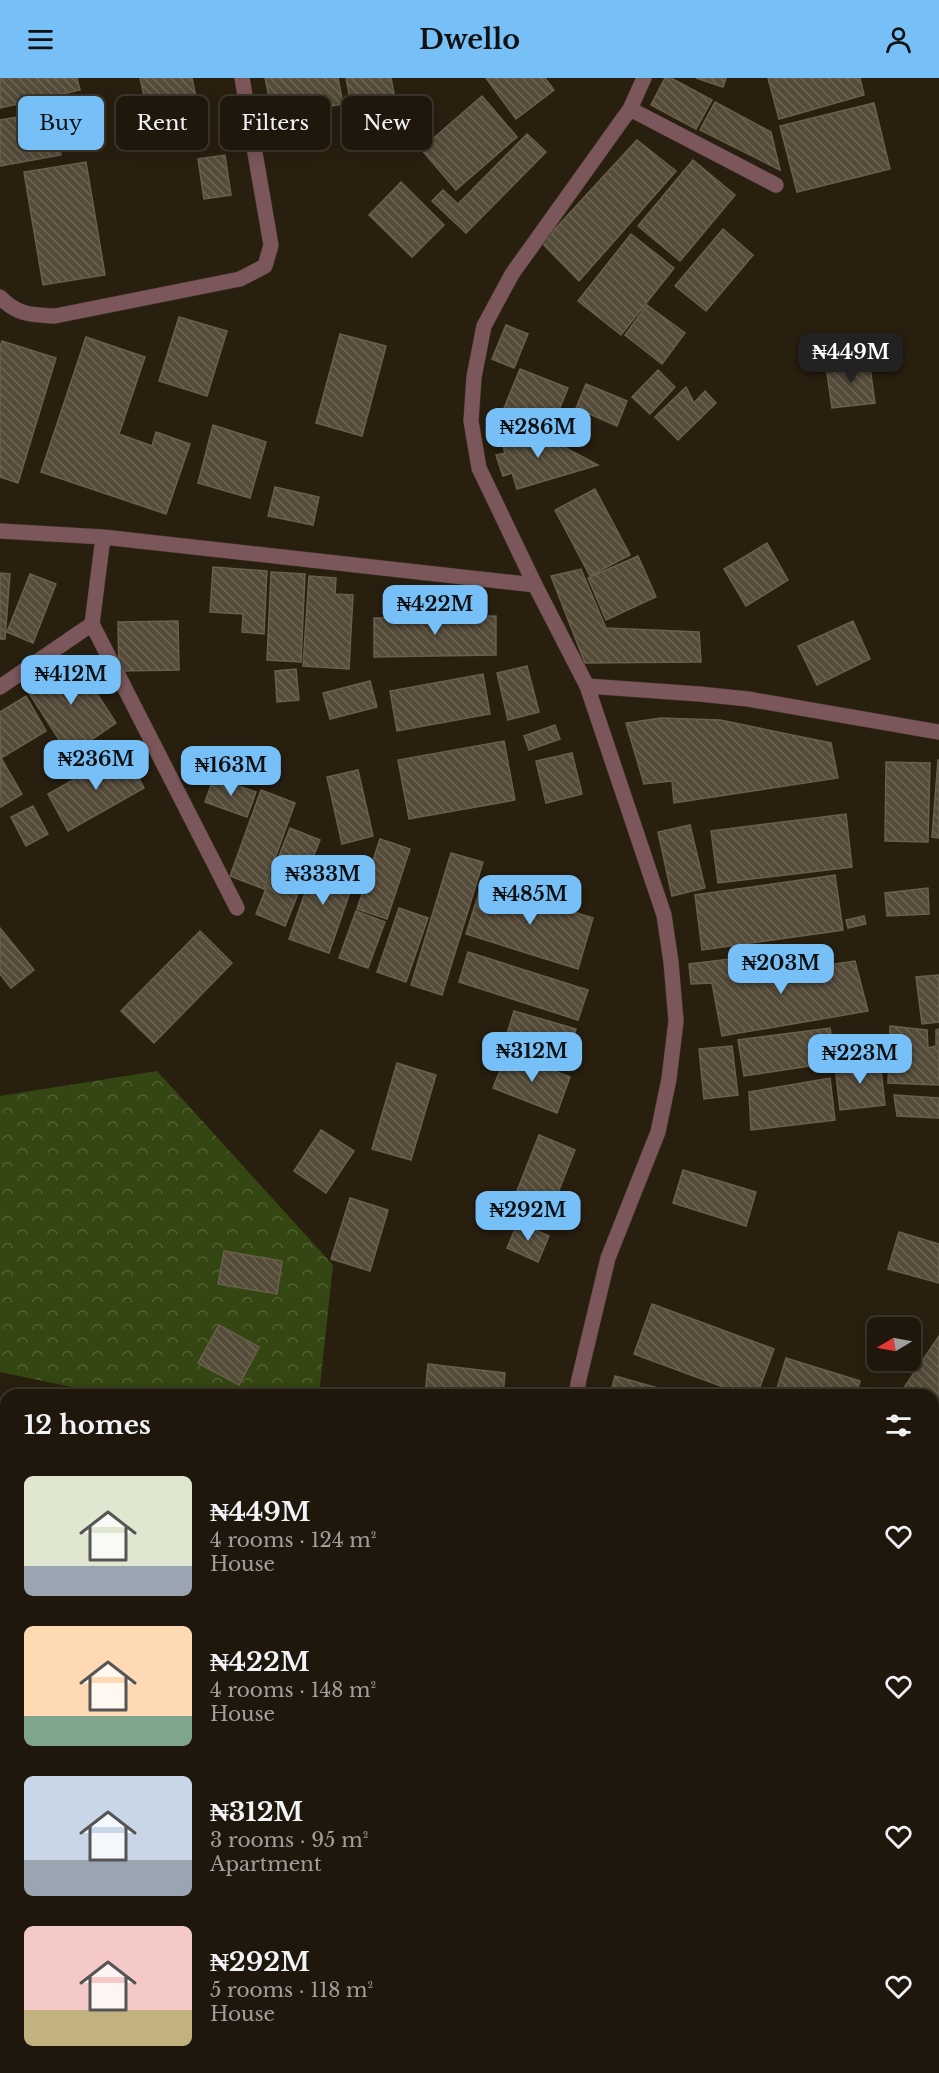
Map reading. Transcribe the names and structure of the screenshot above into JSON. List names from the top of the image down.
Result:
{
  "north": "left",
  "page": {
    "header": "Dwello",
    "chip": [
      "Buy",
      "Rent",
      "Filters",
      "New"
    ],
    "price": [
      "₦449M",
      "₦286M",
      "₦422M",
      "₦412M",
      "₦236M",
      "₦163M",
      "₦333M",
      "₦485M",
      "₦203M",
      "₦312M",
      "₦223M",
      "₦292M"
    ],
    "heading": "12 homes",
    "list": [
      {
        "name": "₦449M",
        "note": "4 rooms · 124 m² · House"
      },
      {
        "name": "₦422M",
        "note": "4 rooms · 148 m² · House"
      },
      {
        "name": "₦312M",
        "note": "3 rooms · 95 m² · Apartment"
      },
      {
        "name": "₦292M",
        "note": "5 rooms · 118 m² · House"
      }
    ]
  }
}
